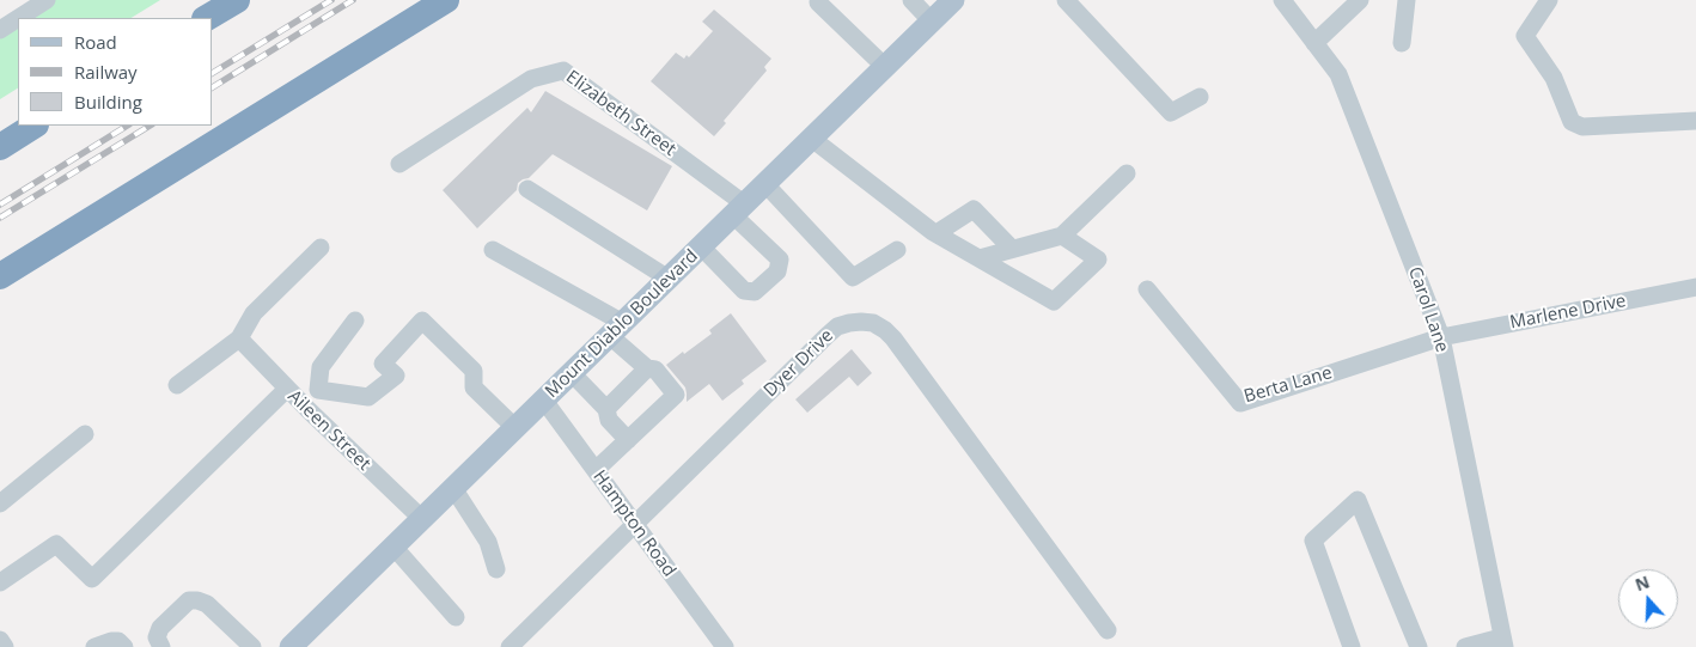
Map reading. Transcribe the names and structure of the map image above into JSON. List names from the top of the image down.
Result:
{
  "streets": {
    "main road": ["Mount Diablo Boulevard"],
    "street": [
      "Elizabeth Street",
      "Carol Lane",
      "Marlene Drive",
      "Dyer Drive",
      "Berta Lane",
      "Aileen Street",
      "Hampton Road"
    ]
  },
  "crossings": [
    ["Elizabeth Street", "Mount Diablo Boulevard"],
    ["Carol Lane", "Marlene Drive"],
    ["Carol Lane", "Berta Lane"],
    ["Marlene Drive", "Berta Lane"],
    ["Mount Diablo Boulevard", "Aileen Street"],
    ["Mount Diablo Boulevard", "Hampton Road"],
    ["Dyer Drive", "Hampton Road"]
  ],
  "legend": ["Road", "Railway", "Building"],
  "north": "top"
}
